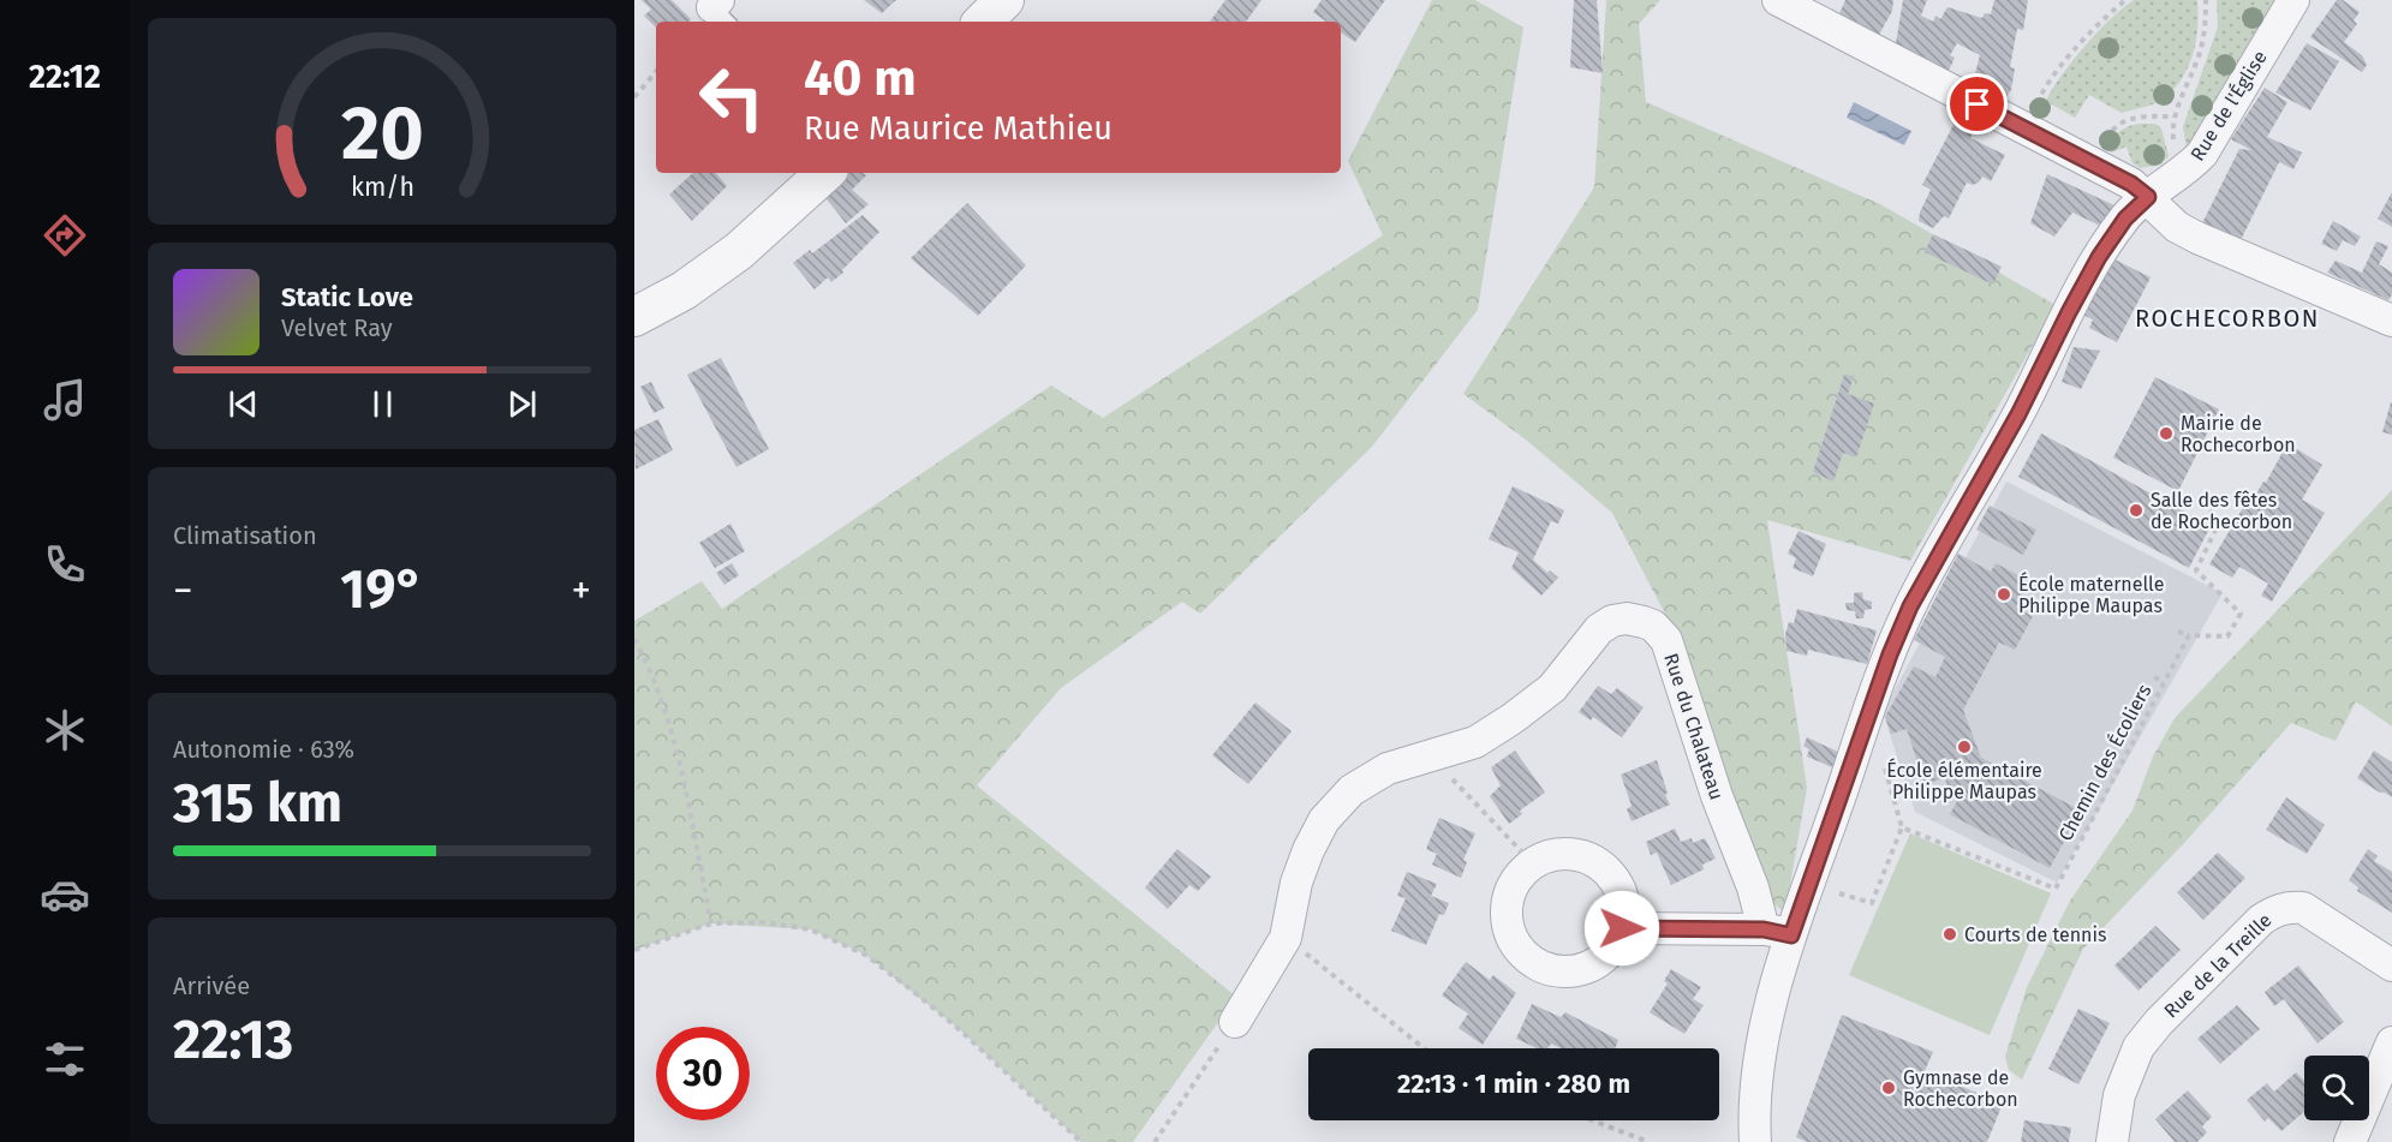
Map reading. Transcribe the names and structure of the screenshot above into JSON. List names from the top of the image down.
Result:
{
  "streets": {
    "street": ["Rue de l'Église", "Rue du Chalateau", "Rue de la Treille"],
    "path": ["Chemin des Écoliers"]
  },
  "crossings": [
    ["Rue de l'Église", "Rue du Chalateau"]
  ],
  "districts": ["ROCHECORBON"],
  "places": [
    "Mairie de Rochecorbon",
    "Salle des fêtes de Rochecorbon",
    "École maternelle Philippe Maupas",
    "École élémentaire Philippe Maupas",
    "Courts de tennis",
    "Gymnase de Rochecorbon"
  ],
  "page": {
    "tabs": "22:12",
    "turn": ["40 m", "Rue Maurice Mathieu"],
    "song": ["Static Love", "Velvet Ray"],
    "tile": [
      "Climatisation",
      ["Autonomie · 63%", "315 km"],
      ["Arrivée", "22:13"]
    ],
    "heat": ["−", "19°", "+"],
    "limit": "30",
    "trip": "22:13 · 1 min · 280 m",
    "gauge": ["20", "km/h"]
  }
}
